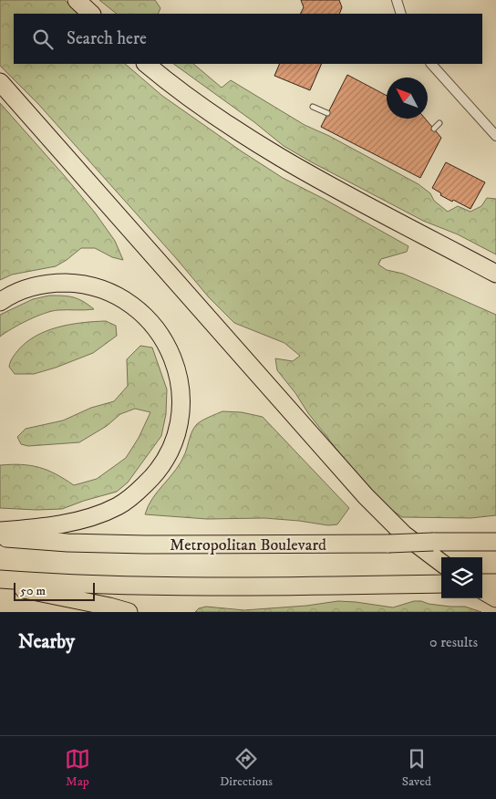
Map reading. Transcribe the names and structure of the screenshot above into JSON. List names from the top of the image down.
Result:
{
  "streets": {
    "highway": ["Metropolitan Boulevard"]
  },
  "scale_bar": "50 m",
  "north": "top left",
  "page": {
    "search": "Search here",
    "scale": "50 m",
    "heading": ["Nearby", "0 results"],
    "nav": ["Map", "Directions", "Saved"]
  }
}
